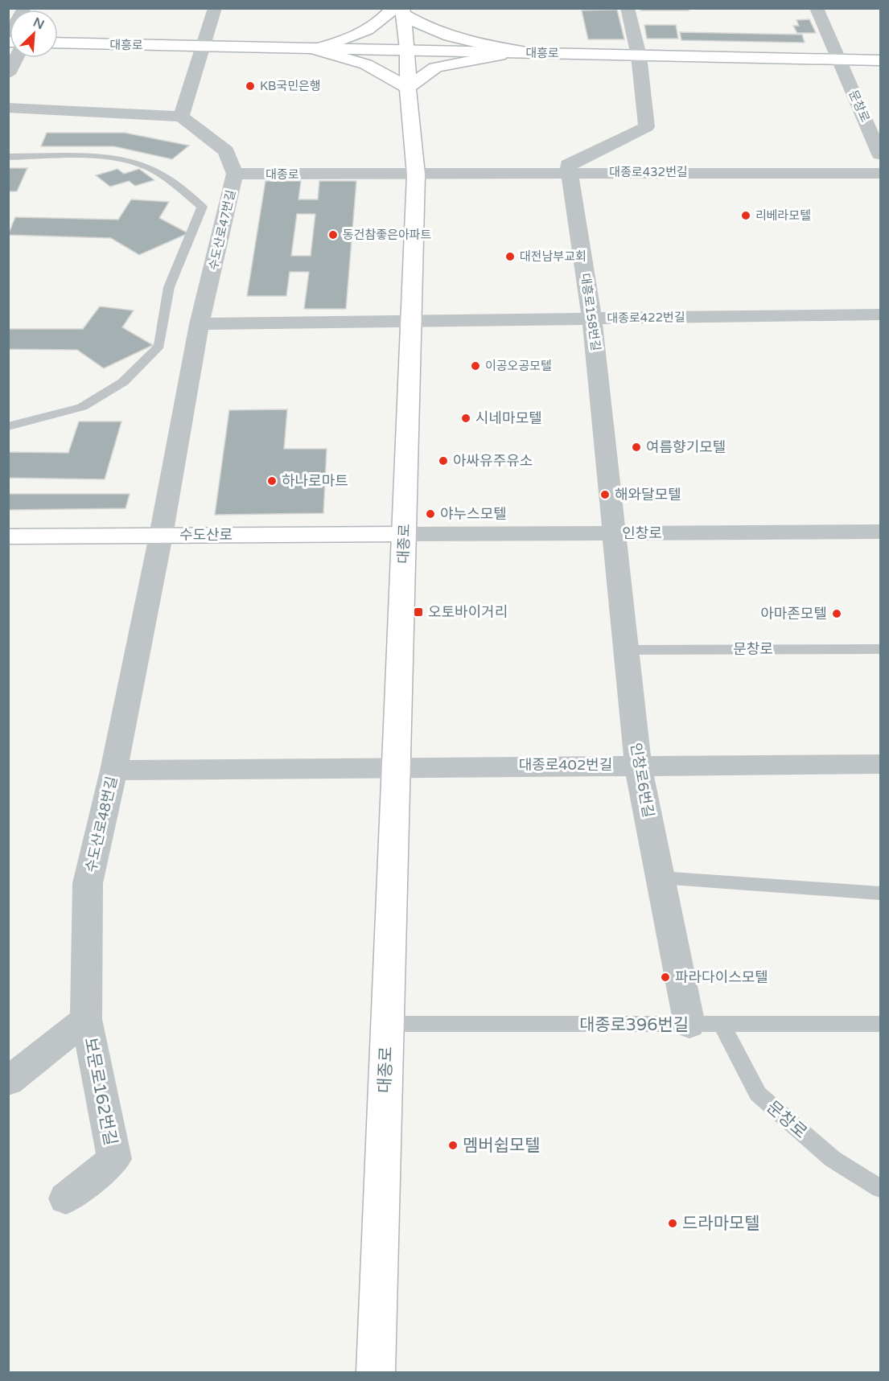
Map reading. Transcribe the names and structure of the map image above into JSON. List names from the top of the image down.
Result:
{
  "streets": {
    "main road": ["대흥로", "대종로", "수도산로"],
    "street": [
      "문창로",
      "대종로432번길",
      "수도산로47번길",
      "대흥로158번길",
      "대종로422번길",
      "인창로",
      "대종로402번길",
      "인창로6번길",
      "수도산로48번길",
      "보문로162번길"
    ],
    "lane": ["대종로396번길"]
  },
  "crossings": [
    ["대흥로", "문창로"],
    ["대흥로", "대종로"],
    ["문창로", "인창로6번길"],
    ["문창로", "대종로396번길"],
    ["대종로432번길", "대종로"],
    ["대종로432번길", "대흥로158번길"],
    ["대종로", "수도산로47번길"],
    ["대종로", "대종로422번길"],
    ["대종로", "인창로"],
    ["대종로", "수도산로"],
    ["대종로", "대종로402번길"],
    ["대종로", "대종로396번길"],
    ["수도산로47번길", "수도산로"],
    ["수도산로47번길", "수도산로48번길"],
    ["대흥로158번길", "대종로422번길"],
    ["대흥로158번길", "인창로"],
    ["대흥로158번길", "인창로6번길"],
    ["인창로", "수도산로"],
    ["인창로", "인창로6번길"],
    ["수도산로", "수도산로48번길"],
    ["대종로402번길", "인창로6번길"],
    ["인창로6번길", "대종로396번길"],
    ["수도산로48번길", "보문로162번길"]
  ],
  "places": {
    "other": [
      "KB국민은행",
      "리베라모텔",
      "동건참좋은아파트",
      "대전남부교회",
      "이공오공모텔",
      "시네마모텔",
      "여름향기모텔",
      "아싸유주유소",
      "하나로마트",
      "해와달모텔",
      "야누스모텔",
      "아마존모텔",
      "파라다이스모텔",
      "멤버쉽모텔",
      "드라마모텔"
    ],
    "transit": ["오토바이거리"]
  },
  "north": "top right"
}
